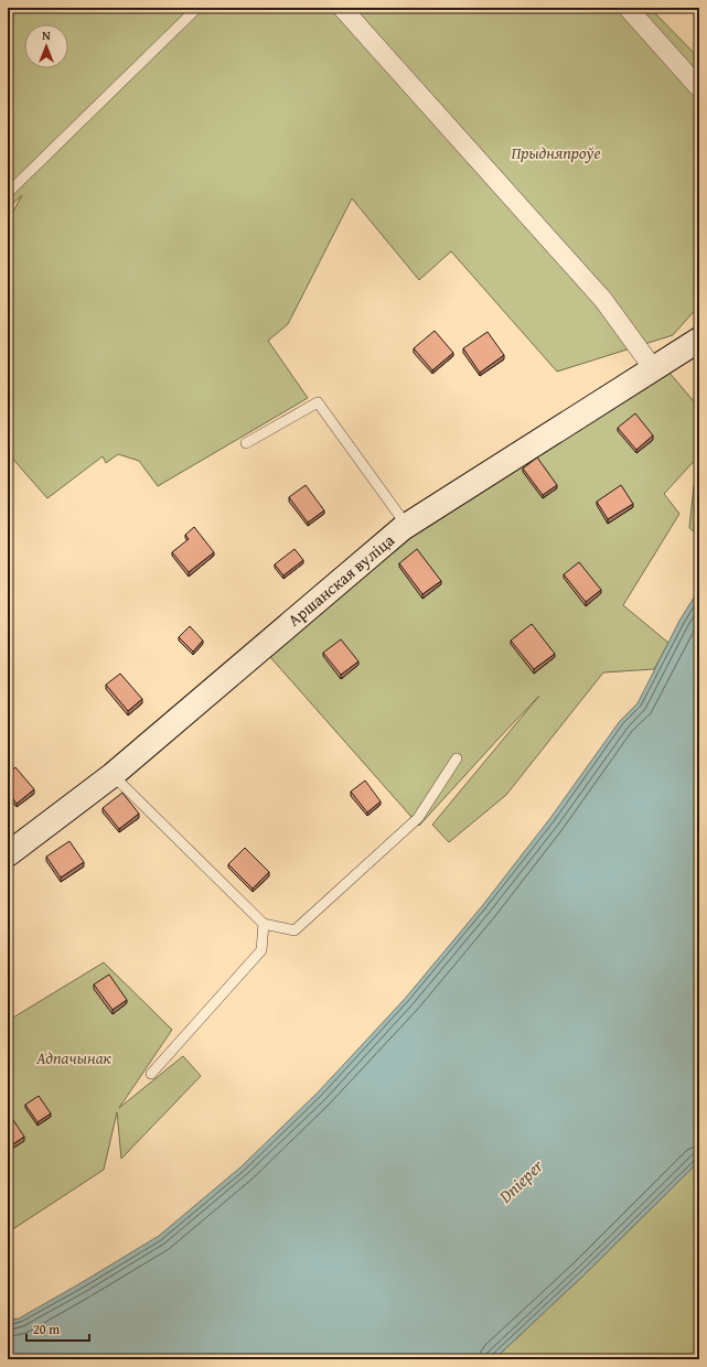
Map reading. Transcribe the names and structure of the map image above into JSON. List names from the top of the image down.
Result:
{
  "streets": {
    "street": ["Аршанская вуліца"]
  },
  "water": ["Dnieper"],
  "parks": ["Прыдняпроўе", "Адпачынак"],
  "scale_bar": "20 m",
  "north": "top"
}
